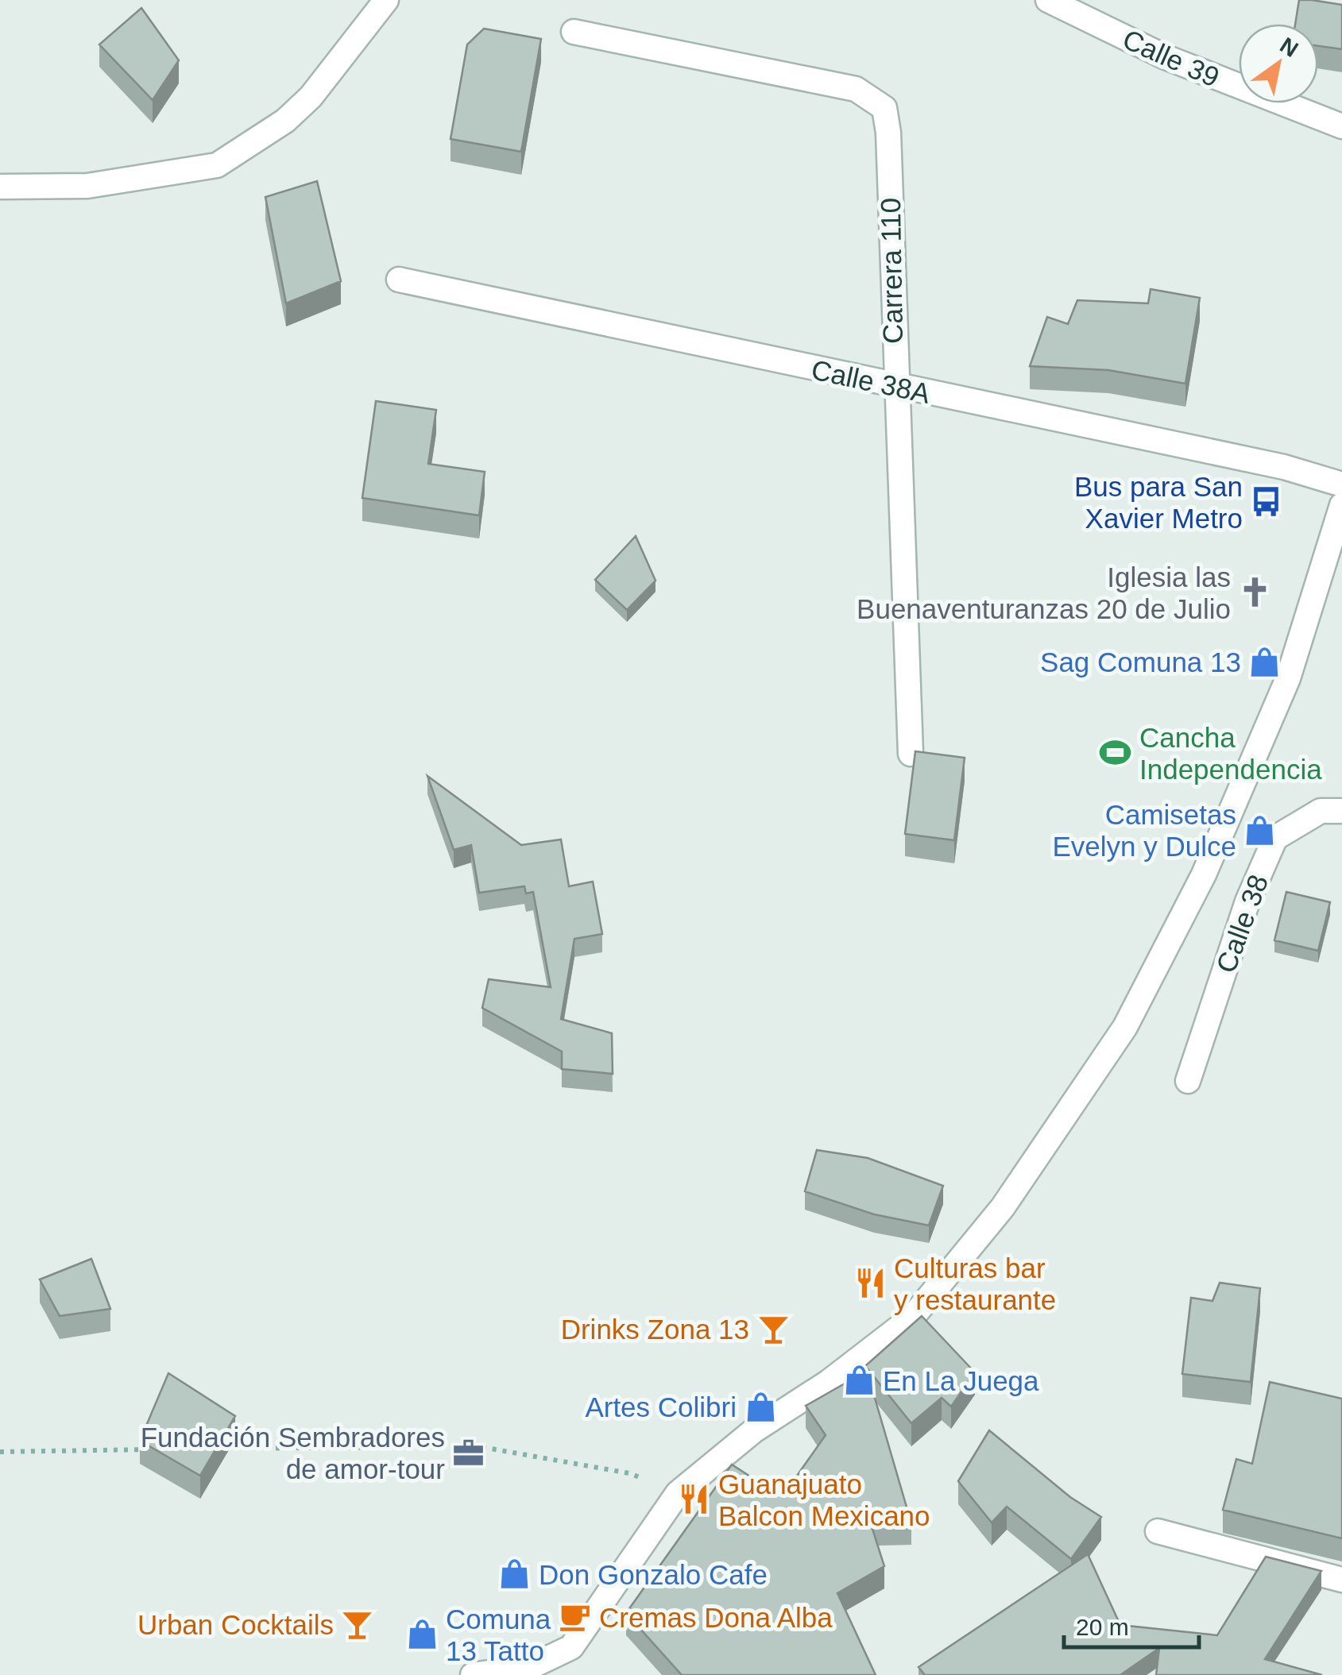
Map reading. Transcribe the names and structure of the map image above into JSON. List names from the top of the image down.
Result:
{
  "streets": {
    "street": [
      "Calle 39",
      "Carrera 110",
      "Calle 38A",
      "Calle 38"
    ]
  },
  "crossings": [
    ["Carrera 110", "Calle 38A"]
  ],
  "places": {
    "bus stop": ["Bus para San Xavier Metro"],
    "church": ["Iglesia las Buenaventuranzas 20 de Julio"],
    "shop": [
      "Sag Comuna 13",
      "Camisetas Evelyn y Dulce",
      "En La Juega",
      "Artes Colibri",
      "Don Gonzalo Cafe",
      "Comuna 13 Tatto"
    ],
    "sports": ["Cancha Independencia"],
    "restaurant": ["Culturas bar y restaurante", "Guanajuato Balcon Mexicano"],
    "bar": ["Drinks Zona 13", "Urban Cocktails"],
    "office": ["Fundación Sembradores de amor-tour"],
    "cafe": ["Cremas Dona Alba"]
  },
  "scale_bar": "20 m",
  "north": "top right"
}
